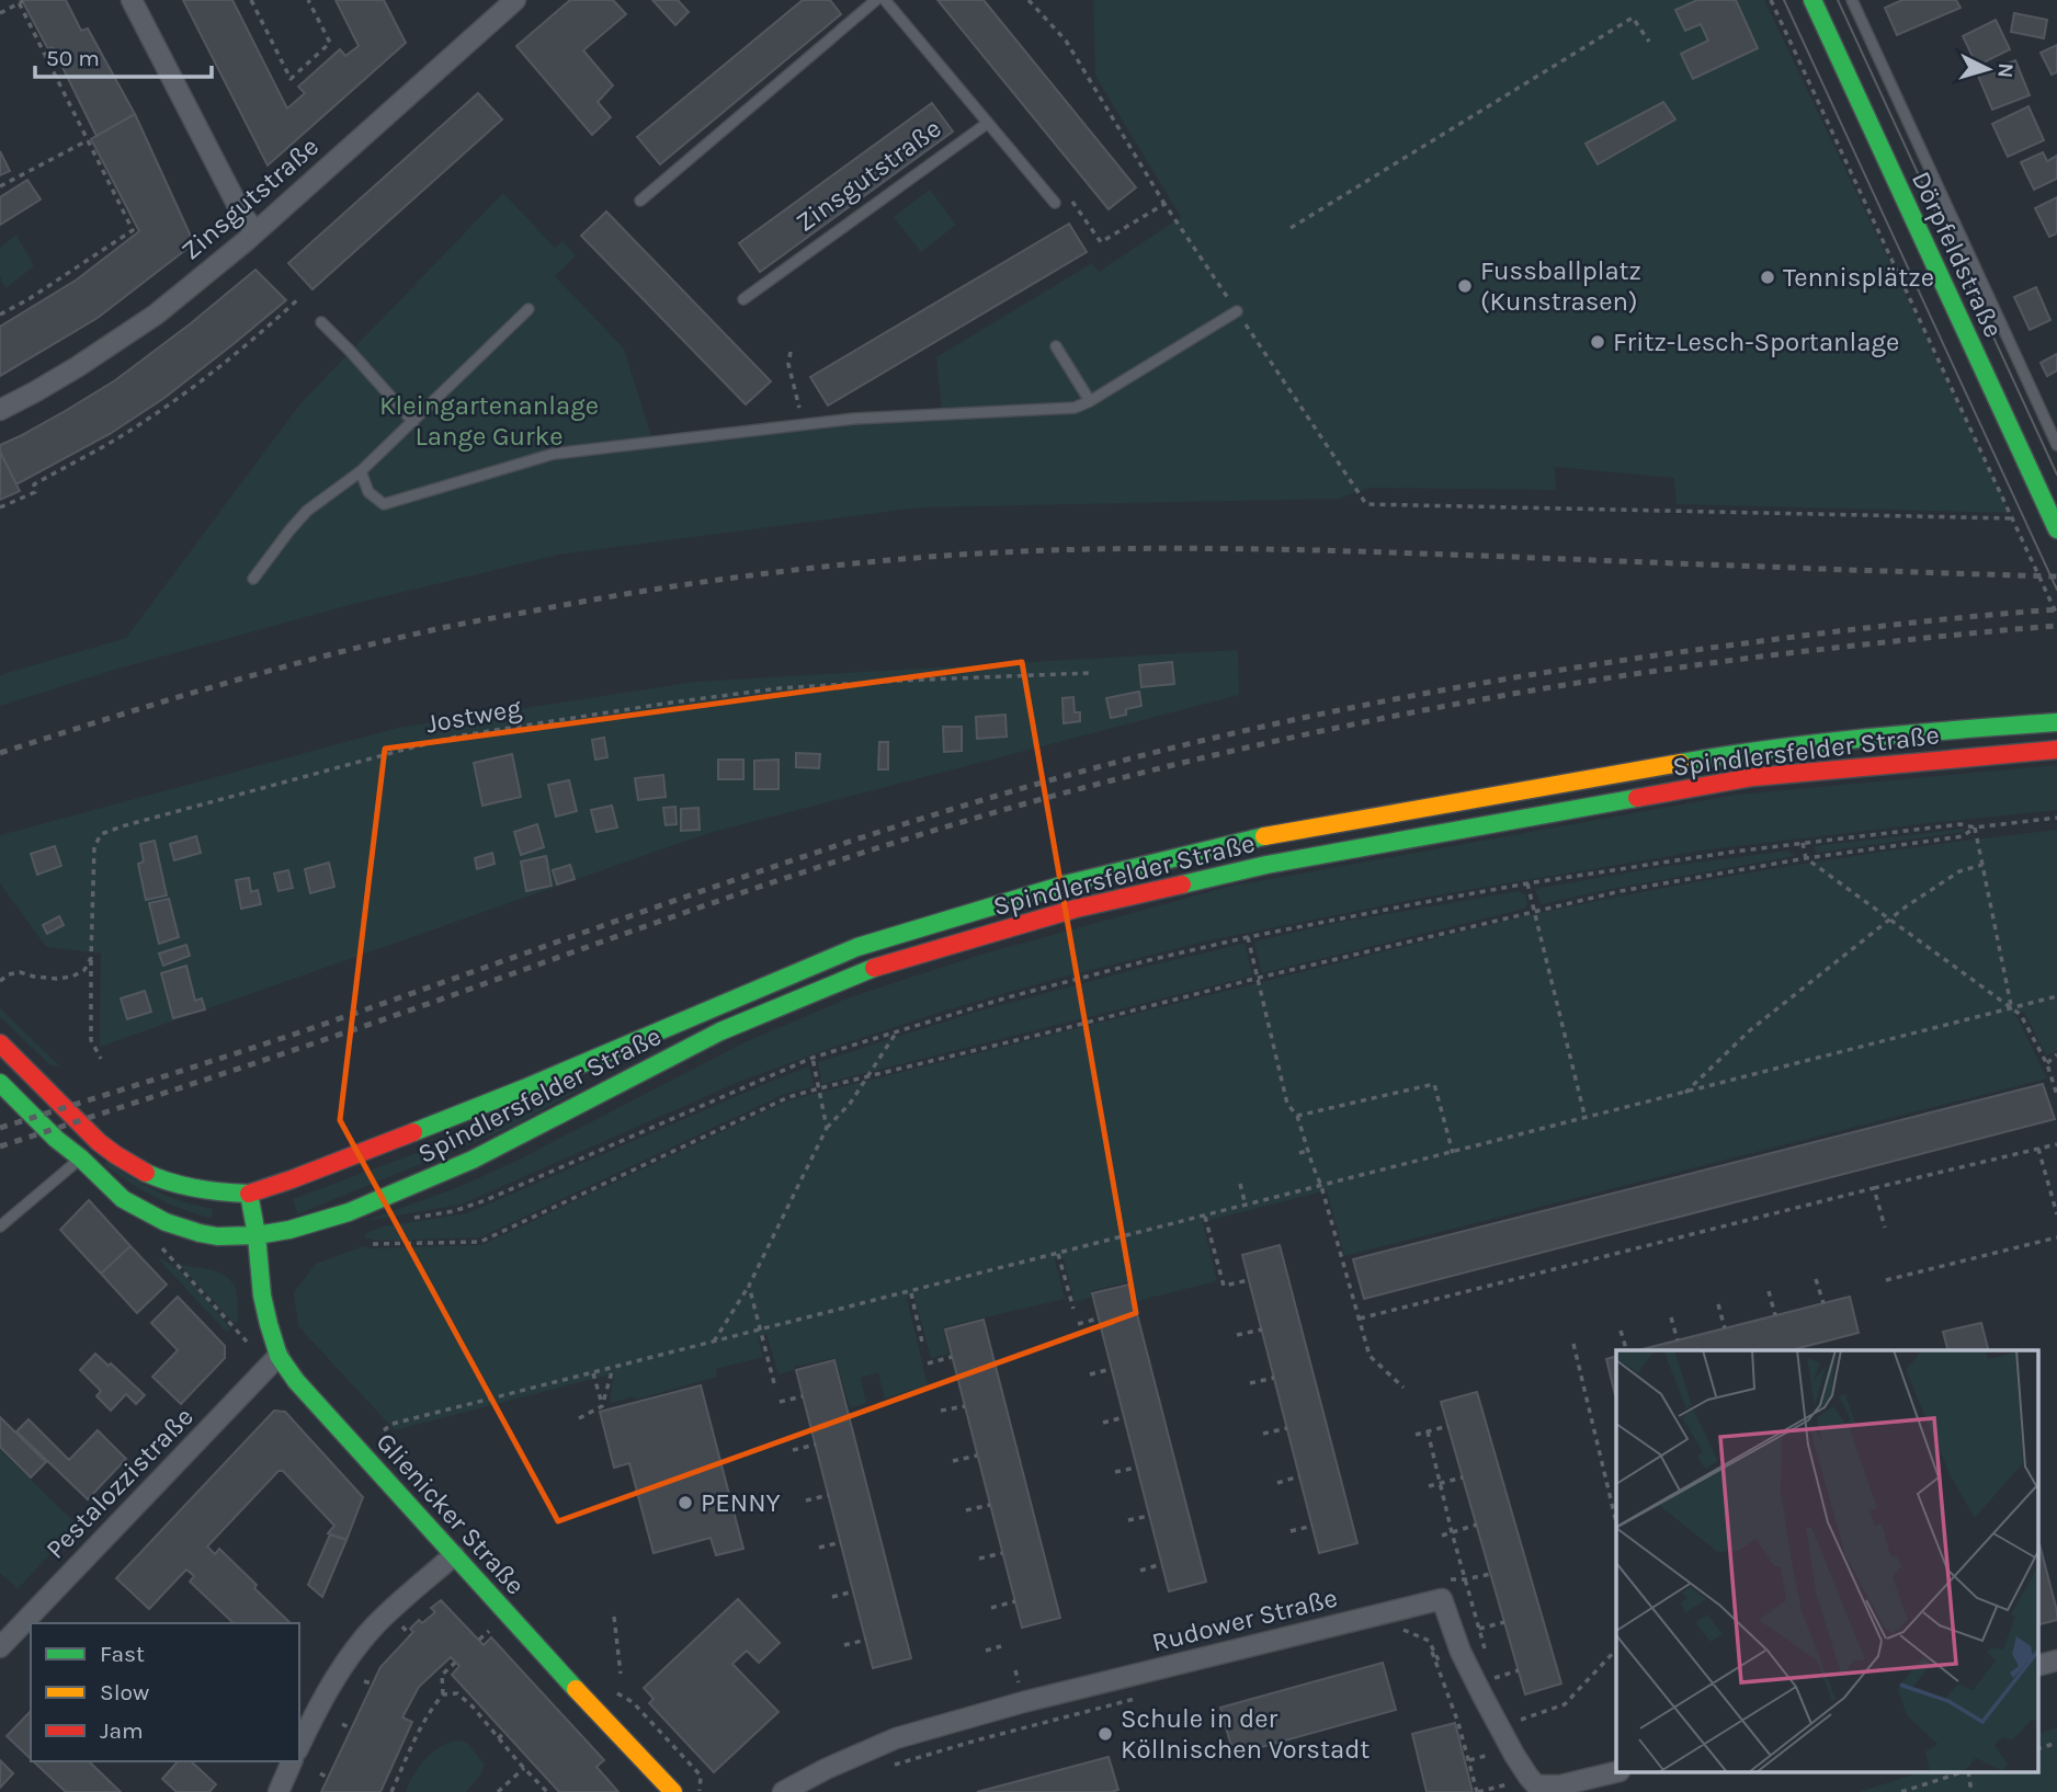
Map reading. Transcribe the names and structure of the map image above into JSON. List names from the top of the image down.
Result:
{
  "streets": {
    "main road": ["Dörpfeldstraße", "Spindlersfelder Straße", "Glienicker Straße"],
    "street": ["Zinsgutstraße", "Pestalozzistraße", "Rudower Straße"],
    "path": ["Jostweg"]
  },
  "crossings": [
    ["Spindlersfelder Straße", "Glienicker Straße"],
    ["Pestalozzistraße", "Glienicker Straße"]
  ],
  "parks": ["Kleingartenanlage Lange Gurke"],
  "places": [
    "Tennisplätze",
    "Fussballplatz (Kunstrasen)",
    "Fritz-Lesch-Sportanlage",
    "PENNY",
    "Schule in der Köllnischen Vorstadt"
  ],
  "legend": ["Fast", "Slow", "Jam"],
  "scale_bar": "50 m",
  "north": "right"
}
